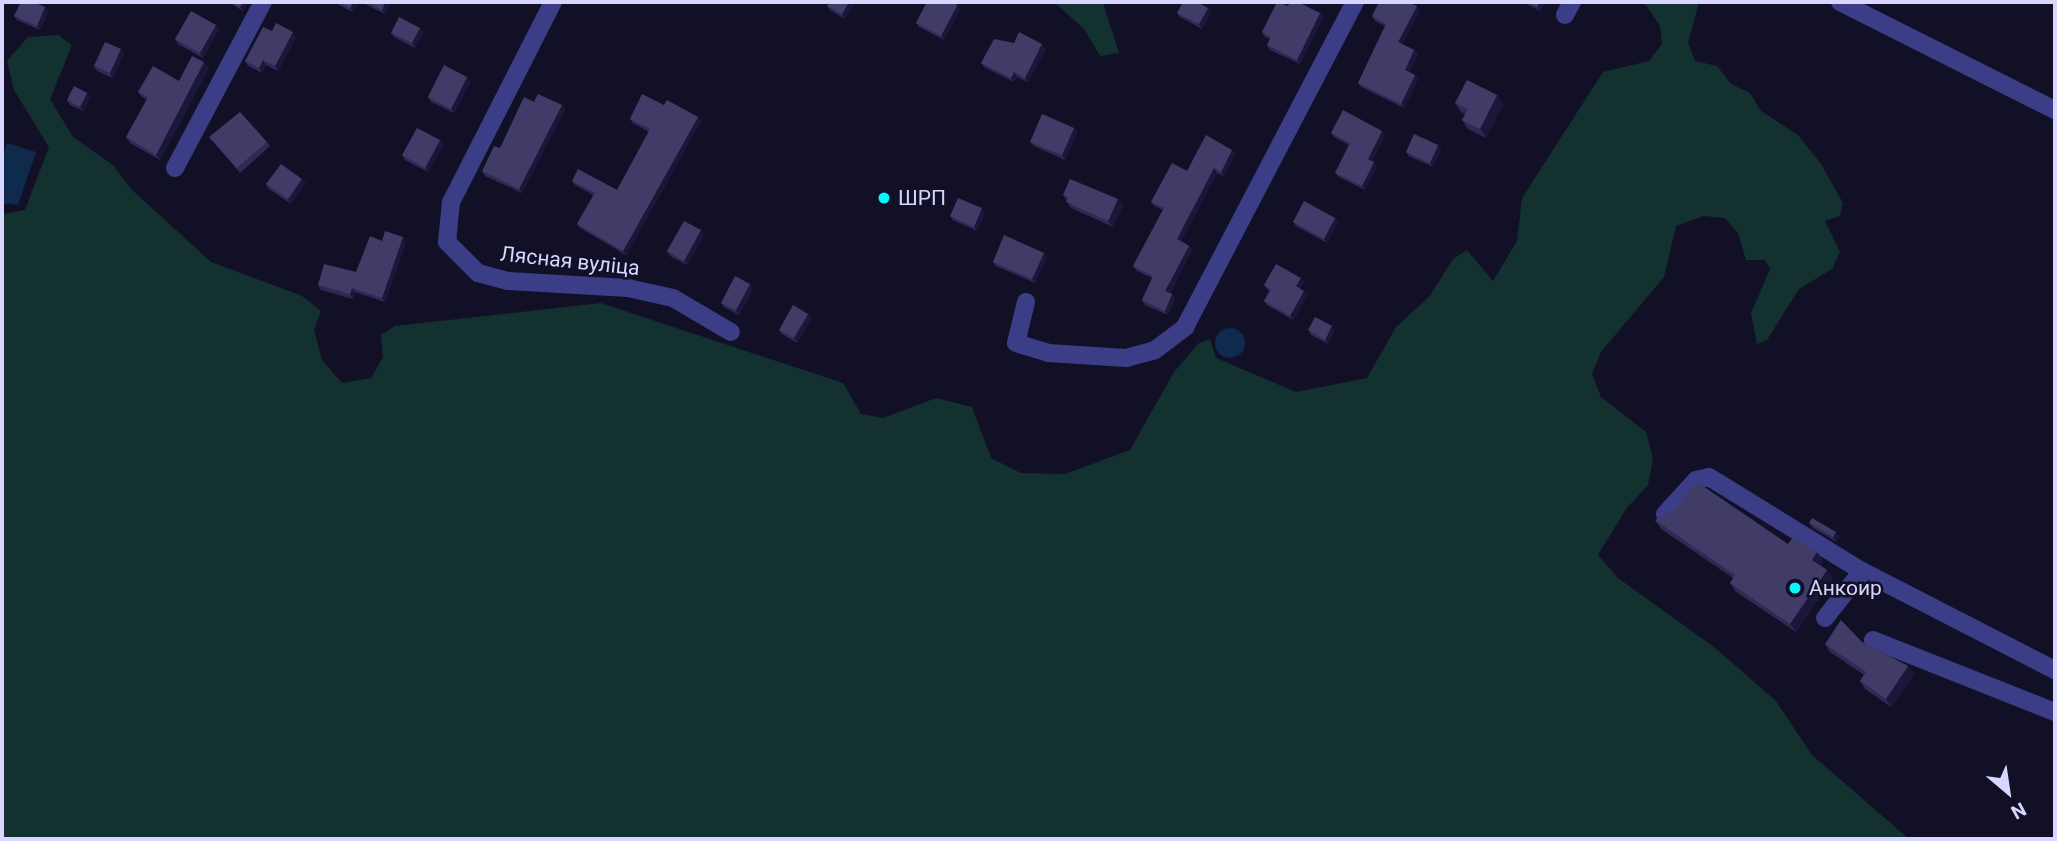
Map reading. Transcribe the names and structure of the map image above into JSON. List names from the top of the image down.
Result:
{
  "streets": {
    "street": ["Лясная вуліца"]
  },
  "places": ["ШРП", "Анкоир"],
  "north": "bottom right"
}
